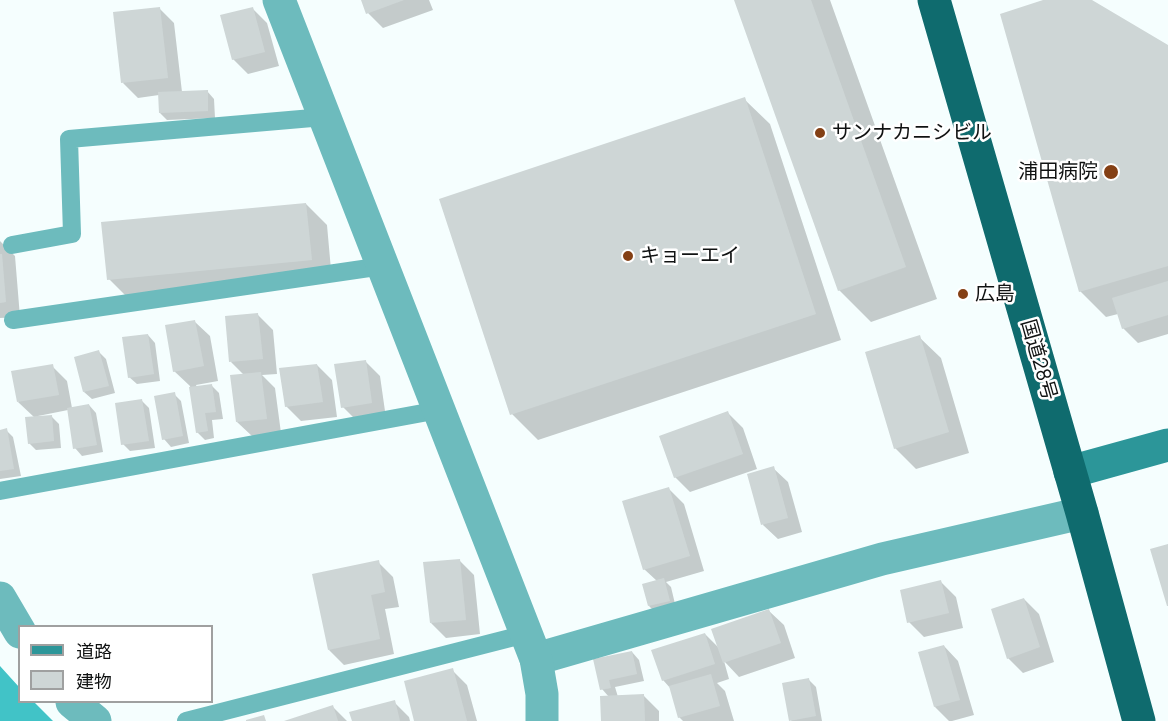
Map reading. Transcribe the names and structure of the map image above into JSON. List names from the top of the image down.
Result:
{
  "streets": {
    "highway": ["国道28号"]
  },
  "places": [
    "サンナカニシビル",
    "浦田病院",
    "キョーエイ",
    "広島"
  ],
  "legend": ["道路", "建物"]
}
